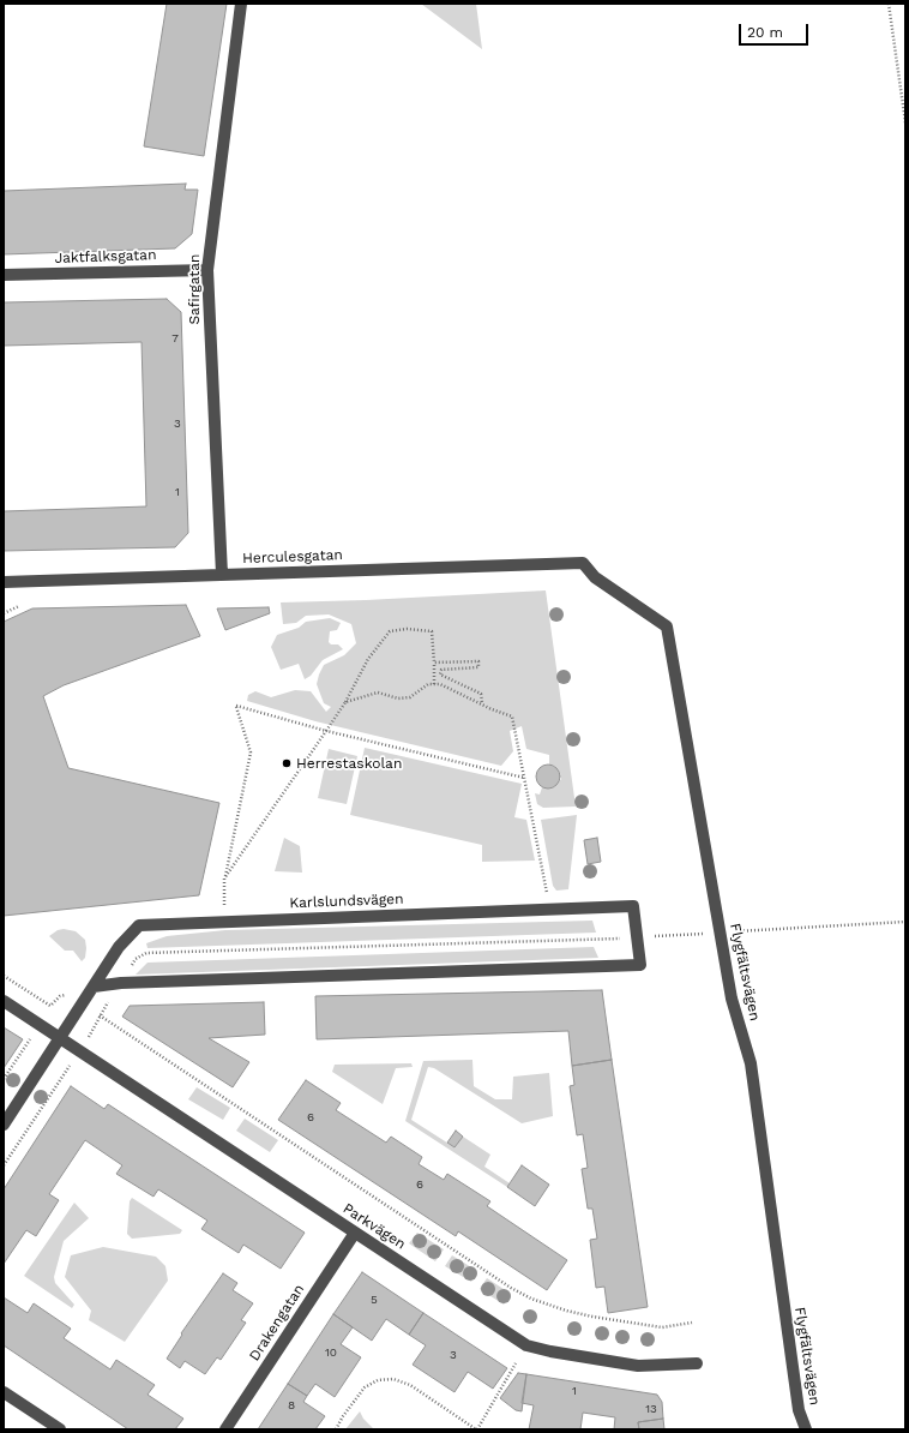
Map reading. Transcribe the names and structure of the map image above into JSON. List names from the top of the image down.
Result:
{
  "streets": {
    "street": [
      "Jaktfalksgatan",
      "Safirgatan",
      "Herculesgatan",
      "Karlslundsvägen",
      "Flygfältsvägen",
      "Parkvägen",
      "Drakengatan"
    ]
  },
  "crossings": [
    ["Jaktfalksgatan", "Safirgatan"],
    ["Safirgatan", "Herculesgatan"],
    ["Herculesgatan", "Flygfältsvägen"],
    ["Karlslundsvägen", "Parkvägen"],
    ["Parkvägen", "Drakengatan"]
  ],
  "places": ["Herrestaskolan"],
  "house_numbers": [
    "7",
    "3",
    "1",
    "6",
    "6",
    "5",
    "10",
    "3",
    "1",
    "8",
    "13"
  ],
  "scale_bar": "20 m"
}
